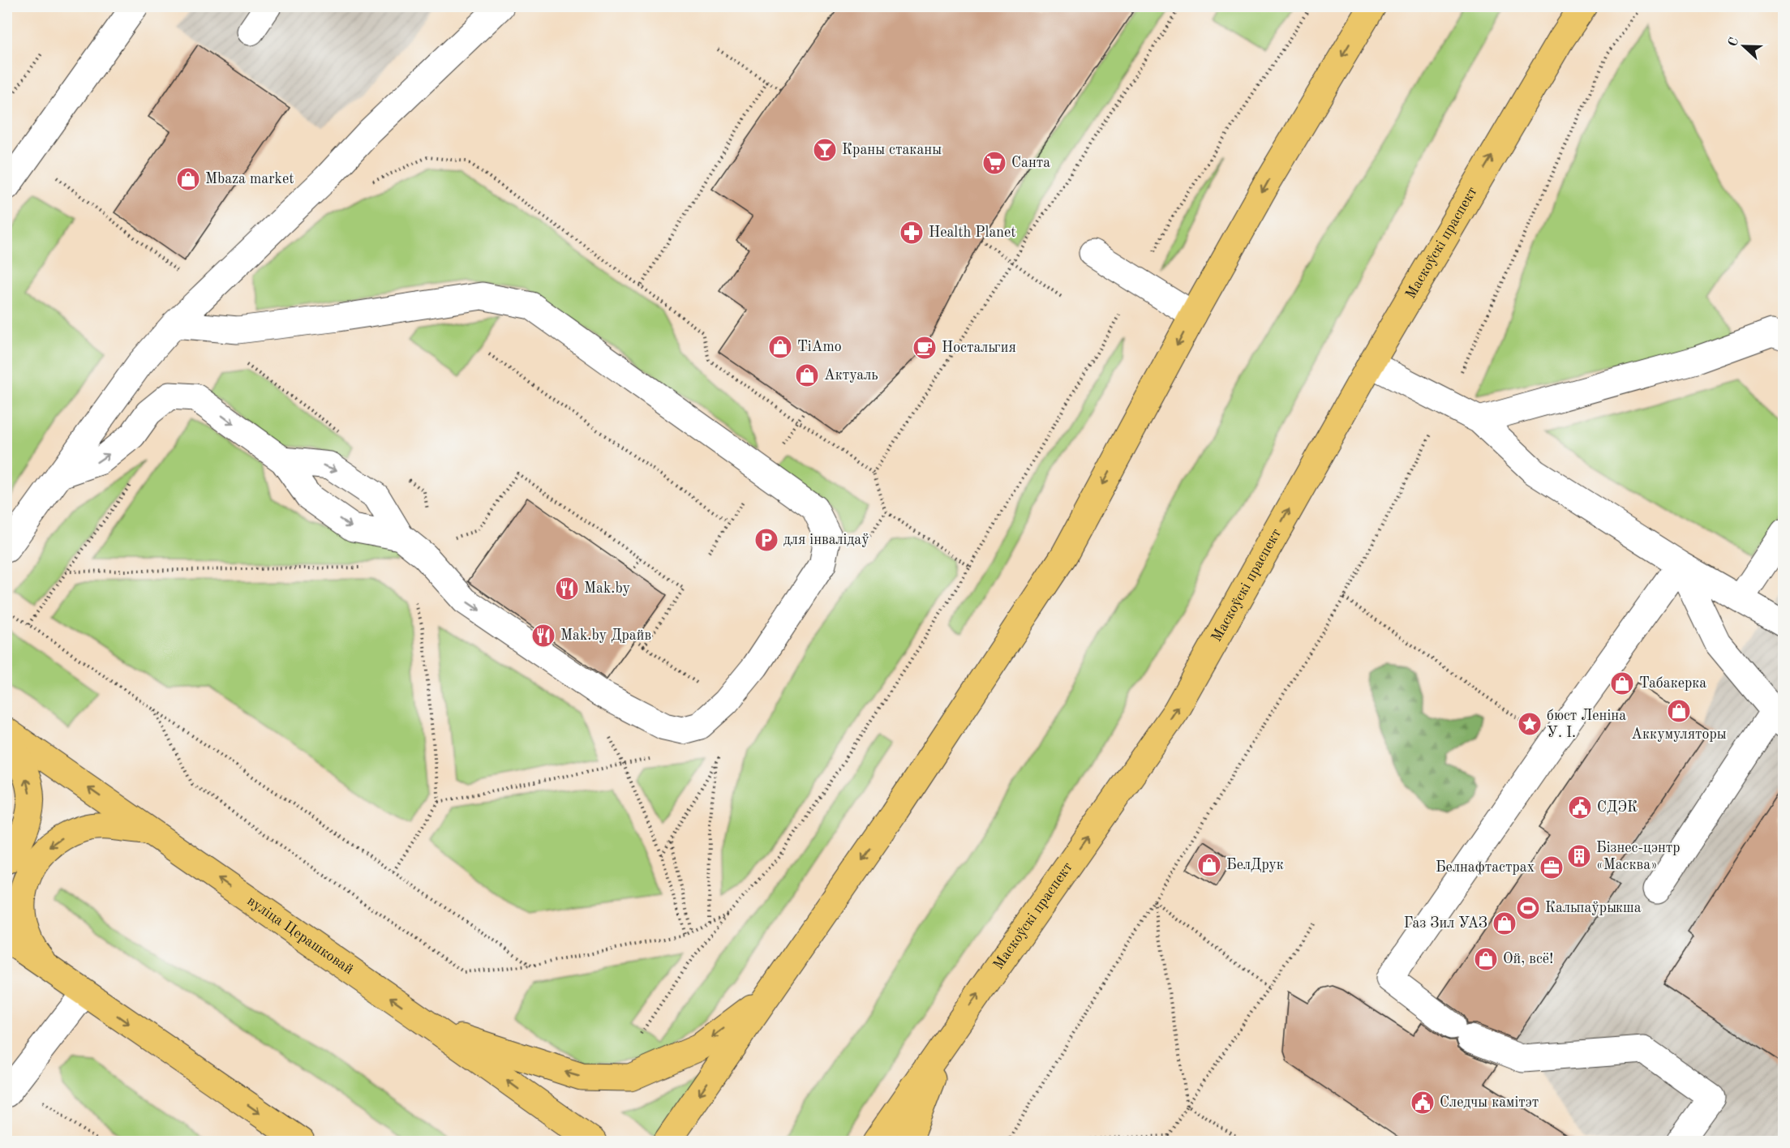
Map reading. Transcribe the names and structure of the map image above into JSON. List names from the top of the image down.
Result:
{
  "streets": {
    "main road": ["Маскоўскі праспект", "вуліца Церашковай"]
  },
  "places": {
    "bar": ["Краны стаканы"],
    "supermarket": ["Санта"],
    "shop": [
      "Mbaza market",
      "TiAmo",
      "Актуаль",
      "Табакерка",
      "Аккумуляторы",
      "БелДрук",
      "Газ Зил УАЗ",
      "Ой, всё!"
    ],
    "pharmacy": ["Health Planet"],
    "cafe": ["Ностальгия"],
    "parking": ["для інвалідаў"],
    "restaurant": ["Mak.by", "Маk.by Драйв"],
    "place": ["бюст Леніна У. І."],
    "public building": ["СДЭК", "Следчы камітэт"],
    "building": ["Бізнес-цэнтр «Масква»"],
    "office": ["Белнафтастрах"],
    "sports": ["Кальпаўрыкша"]
  },
  "north": "left"
}
